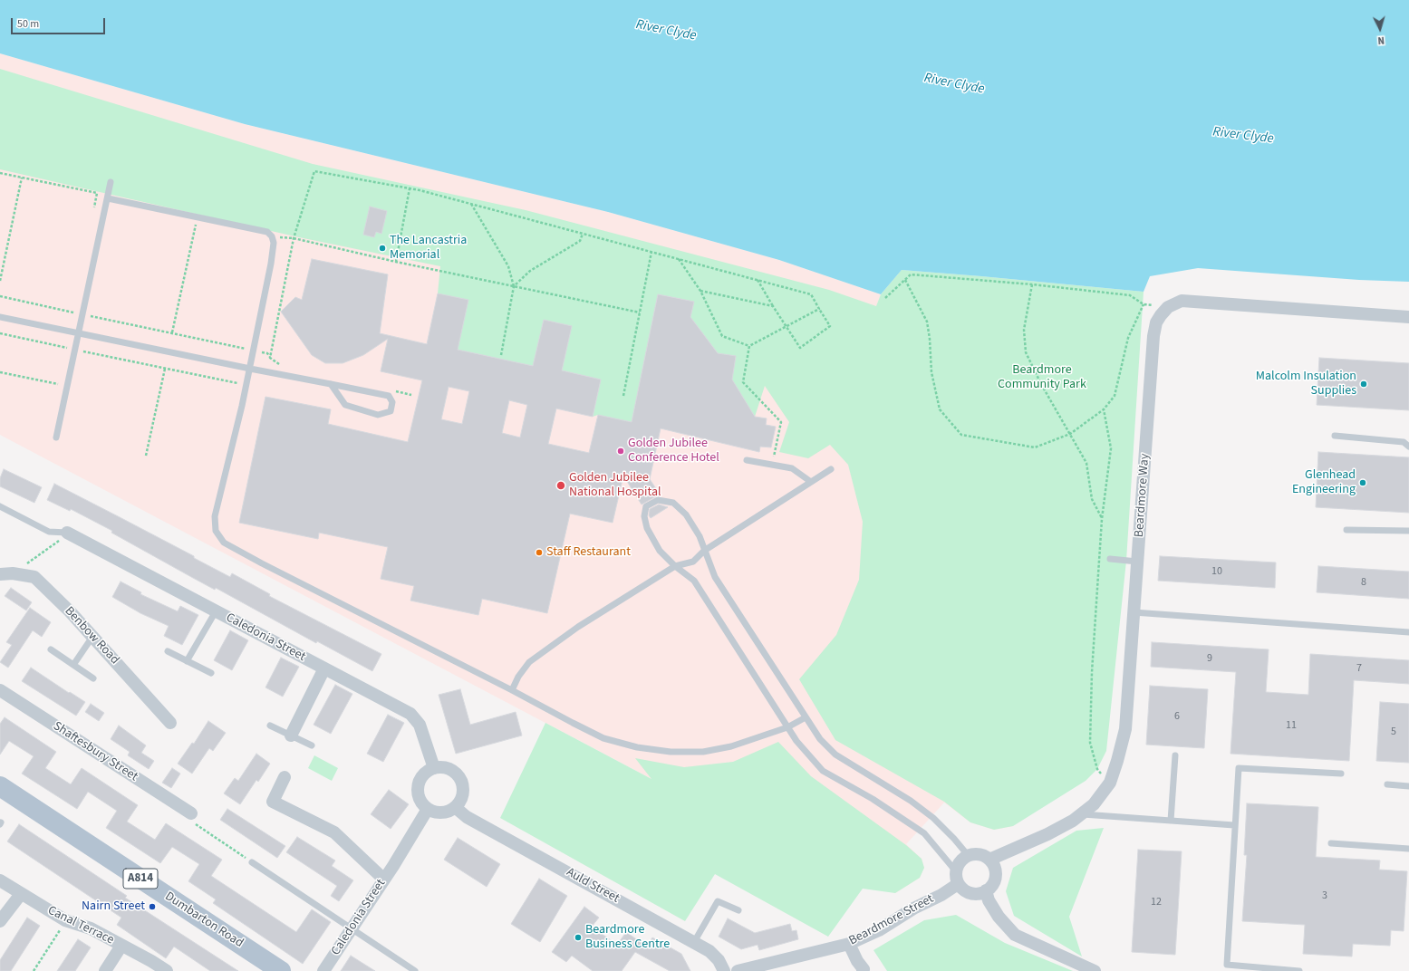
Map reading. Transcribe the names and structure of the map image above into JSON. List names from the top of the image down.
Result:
{
  "streets": {
    "main road": ["A814", "Dumbarton Road"],
    "street": [
      "Beardmore Way",
      "Benbow Road",
      "Caledonia Street",
      "Shaftesbury Street",
      "Auld Street",
      "Beardmore Street",
      "Canal Terrace"
    ]
  },
  "crossings": [
    ["Beardmore Way", "Beardmore Street"],
    ["Caledonia Street", "Auld Street"]
  ],
  "water": ["River Clyde"],
  "parks": ["Beardmore Community Park"],
  "places": [
    "The Lancastria Memorial",
    "Malcolm Insulation Supplies",
    "Golden Jubilee Conference Hotel",
    "Glenhead Engineering",
    "Golden Jubilee National Hospital",
    "Staff Restaurant",
    "Nairn Street",
    "Beardmore Business Centre"
  ],
  "house_numbers": [
    "10",
    "8",
    "9",
    "7",
    "6",
    "11",
    "5",
    "3",
    "12"
  ],
  "scale_bar": "50 m",
  "north": "bottom"
}
